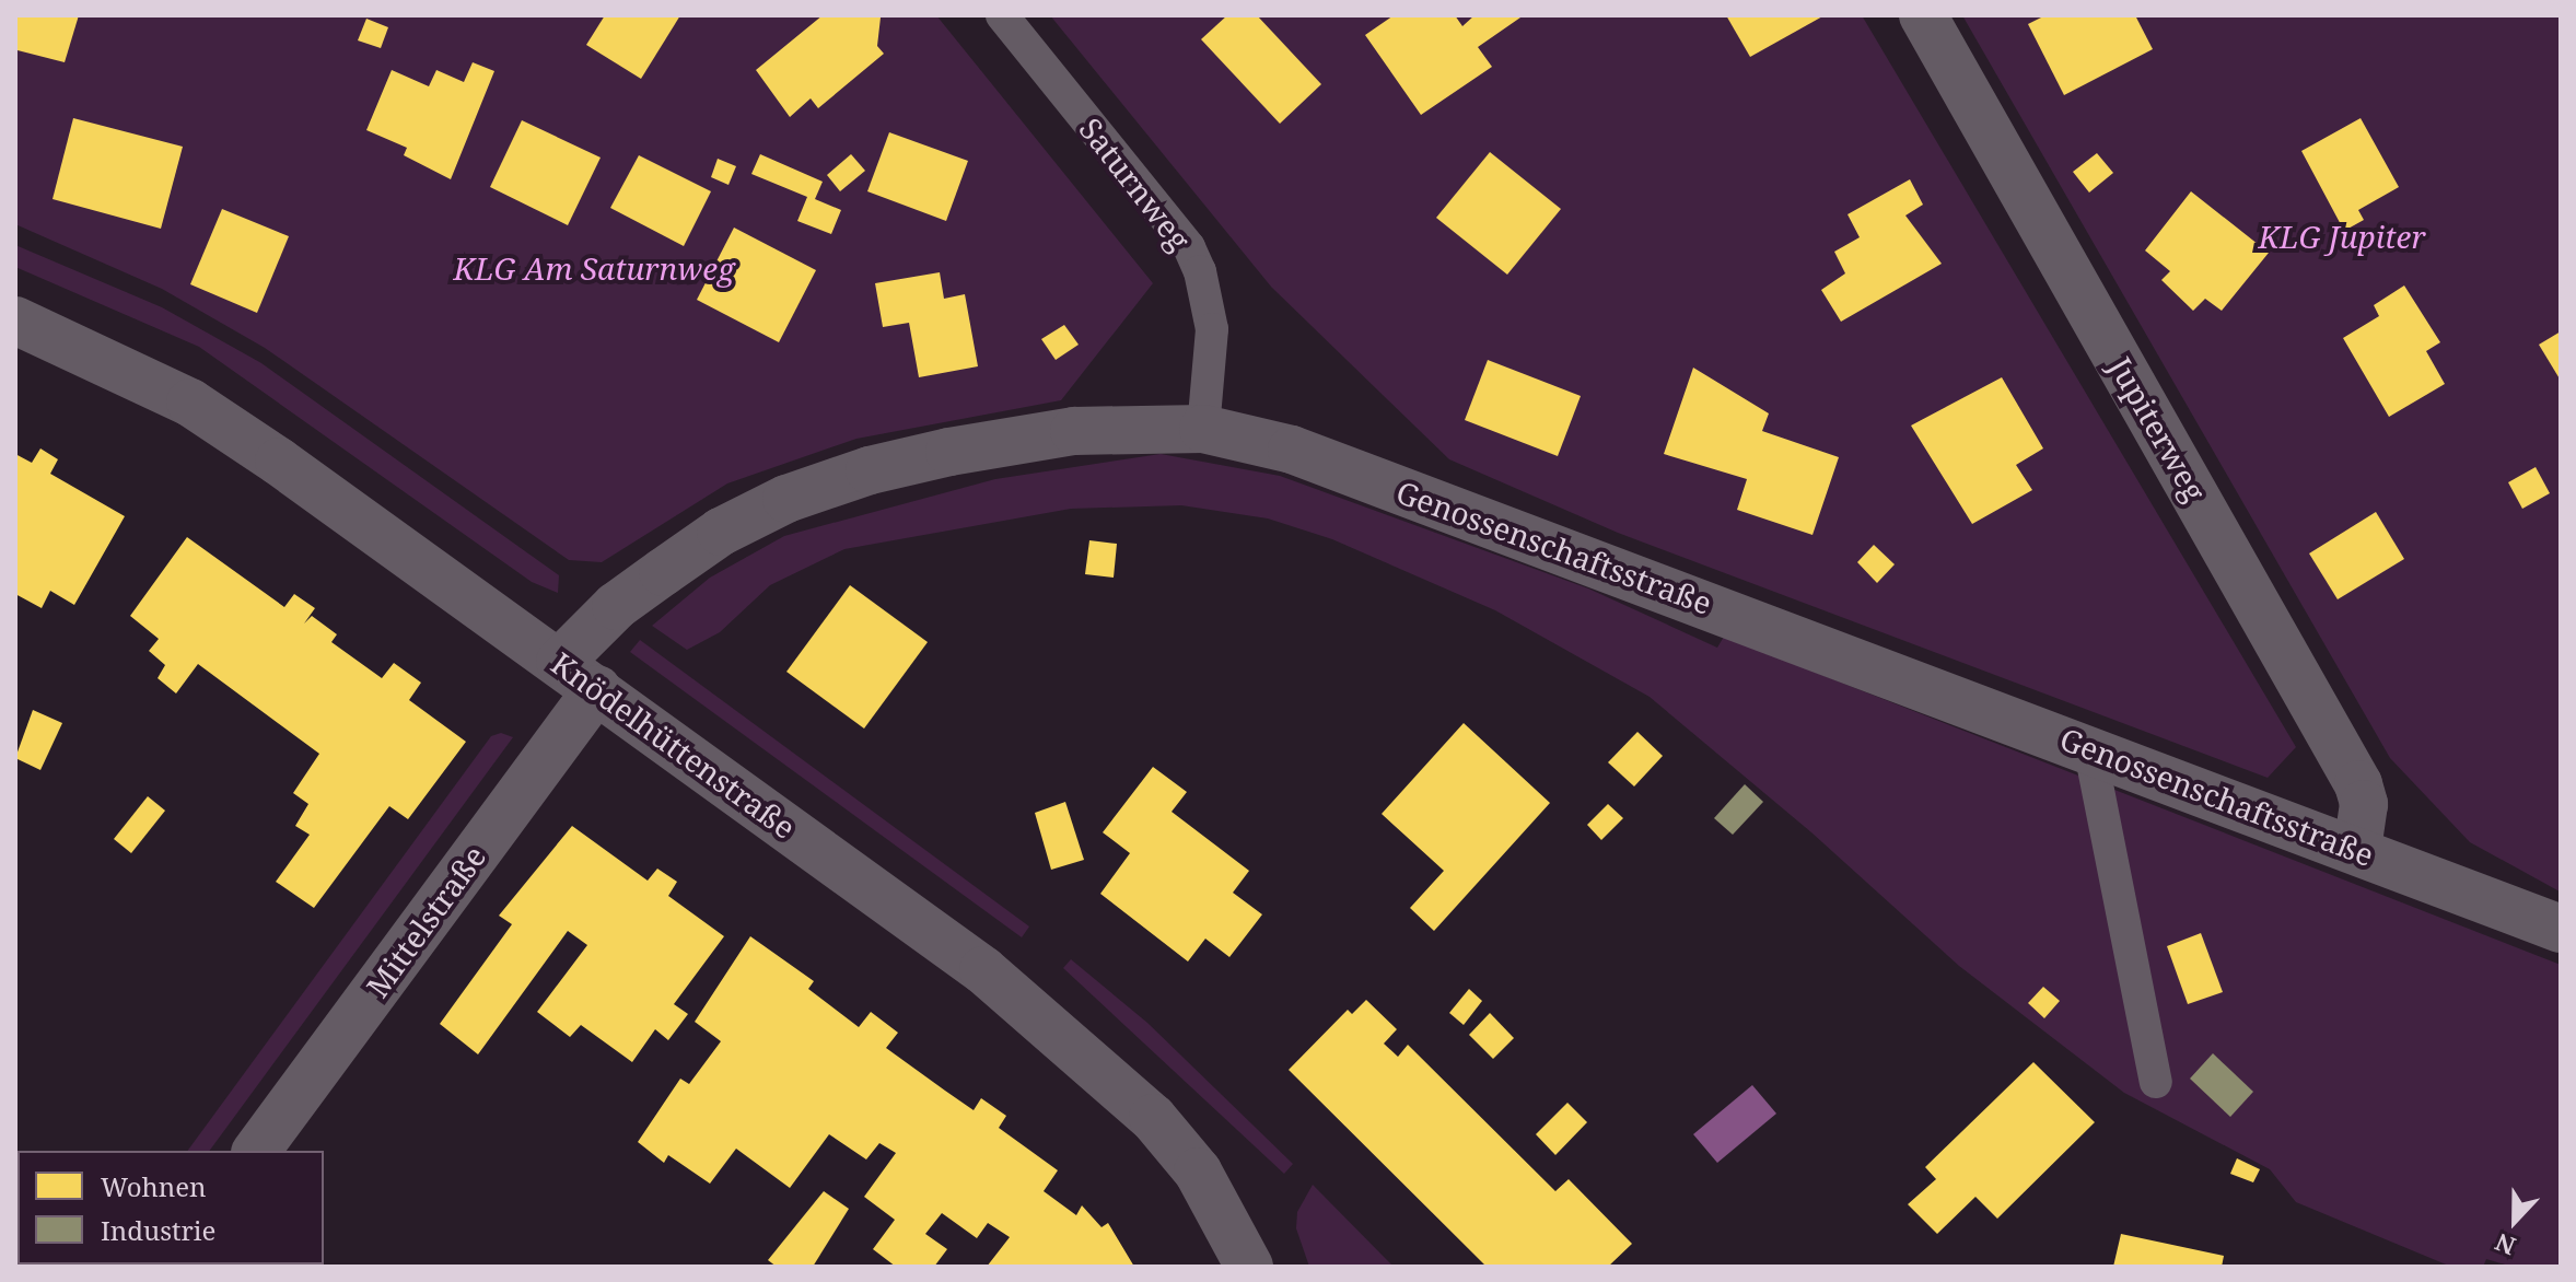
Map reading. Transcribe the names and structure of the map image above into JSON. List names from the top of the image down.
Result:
{
  "streets": {
    "street": [
      "Jupiterweg",
      "Genossenschaftsstraße",
      "Knödelhüttenstraße",
      "Mittelstraße"
    ],
    "lane": ["Saturnweg"]
  },
  "crossings": [
    ["Saturnweg", "Genossenschaftsstraße"],
    ["Jupiterweg", "Genossenschaftsstraße"],
    ["Genossenschaftsstraße", "Knödelhüttenstraße"],
    ["Genossenschaftsstraße", "Mittelstraße"],
    ["Knödelhüttenstraße", "Mittelstraße"]
  ],
  "parks": ["KLG Jupiter", "KLG Am Saturnweg"],
  "legend": ["Wohnen", "Industrie"],
  "north": "bottom"
}
